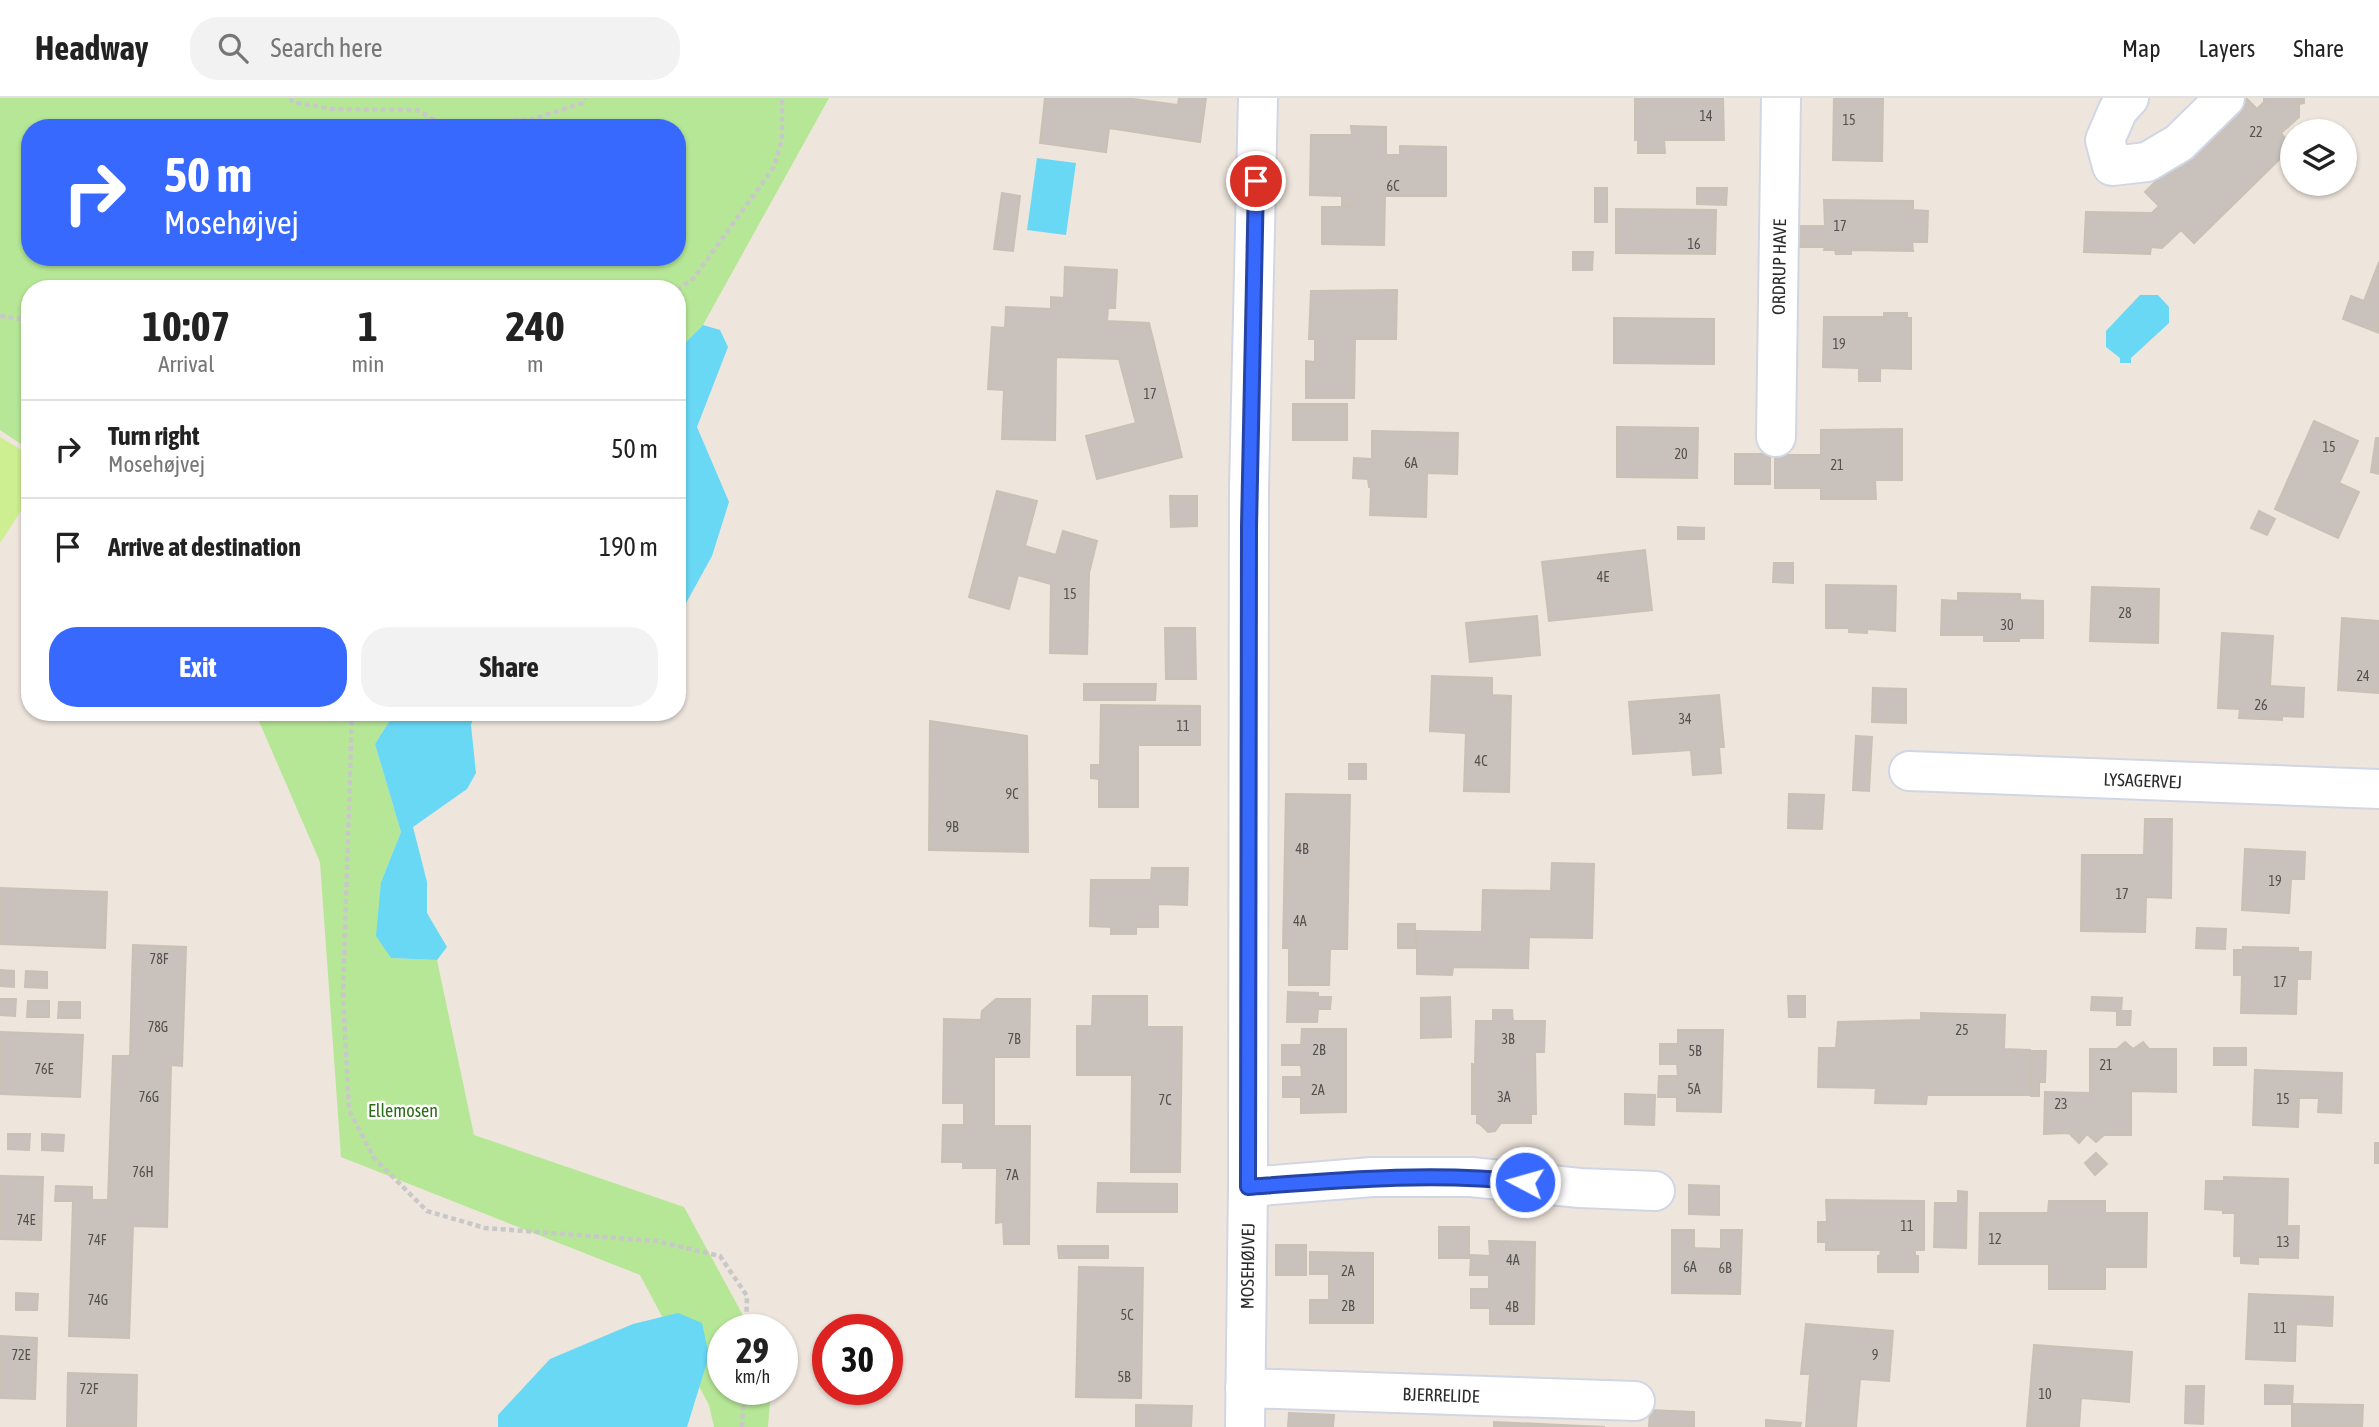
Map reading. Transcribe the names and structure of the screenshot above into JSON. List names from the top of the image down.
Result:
{
  "streets": {
    "street": [
      "ORDRUP HAVE",
      "LYSAGERVEJ",
      "MOSEHØJVEJ",
      "BJERRELIDE"
    ]
  },
  "crossings": [
    ["MOSEHØJVEJ", "BJERRELIDE"]
  ],
  "parks": ["Ellemosen"],
  "house_numbers": [
    "14",
    "15",
    "22",
    "6C",
    "17",
    "16",
    "19",
    "17",
    "15",
    "20",
    "6A",
    "21",
    "4E",
    "15",
    "28",
    "30",
    "24",
    "26",
    "34",
    "11",
    "4C",
    "9C",
    "9B",
    "4B",
    "19",
    "17",
    "4A",
    "78F",
    "17",
    "78G",
    "25",
    "7B",
    "3B",
    "2B",
    "5B",
    "21",
    "76E",
    "5A",
    "2A",
    "76G",
    "3A",
    "15",
    "7C",
    "23",
    "76H",
    "7A",
    "74E",
    "11",
    "12",
    "74F",
    "13",
    "4A",
    "6A",
    "6B",
    "2A",
    "74G",
    "2B",
    "4B",
    "5C",
    "11",
    "72E",
    "9",
    "5B",
    "72F",
    "10"
  ],
  "page": {
    "header": "Headway",
    "search": "Search here",
    "nav": ["Map", "Layers", "Share"],
    "turn": ["50 m", "Mosehøjvej"],
    "eta": [
      "10:07",
      "Arrival",
      "1",
      "min",
      "240",
      "m"
    ],
    "list": [
      {
        "name": "Turn right",
        "note": "Mosehøjvej",
        "value": "50 m"
      },
      {
        "name": "Arrive at destination",
        "value": "190 m"
      }
    ],
    "buttons": ["Exit", "Share"],
    "speed": "29 km/h",
    "limit": "30"
  }
}
